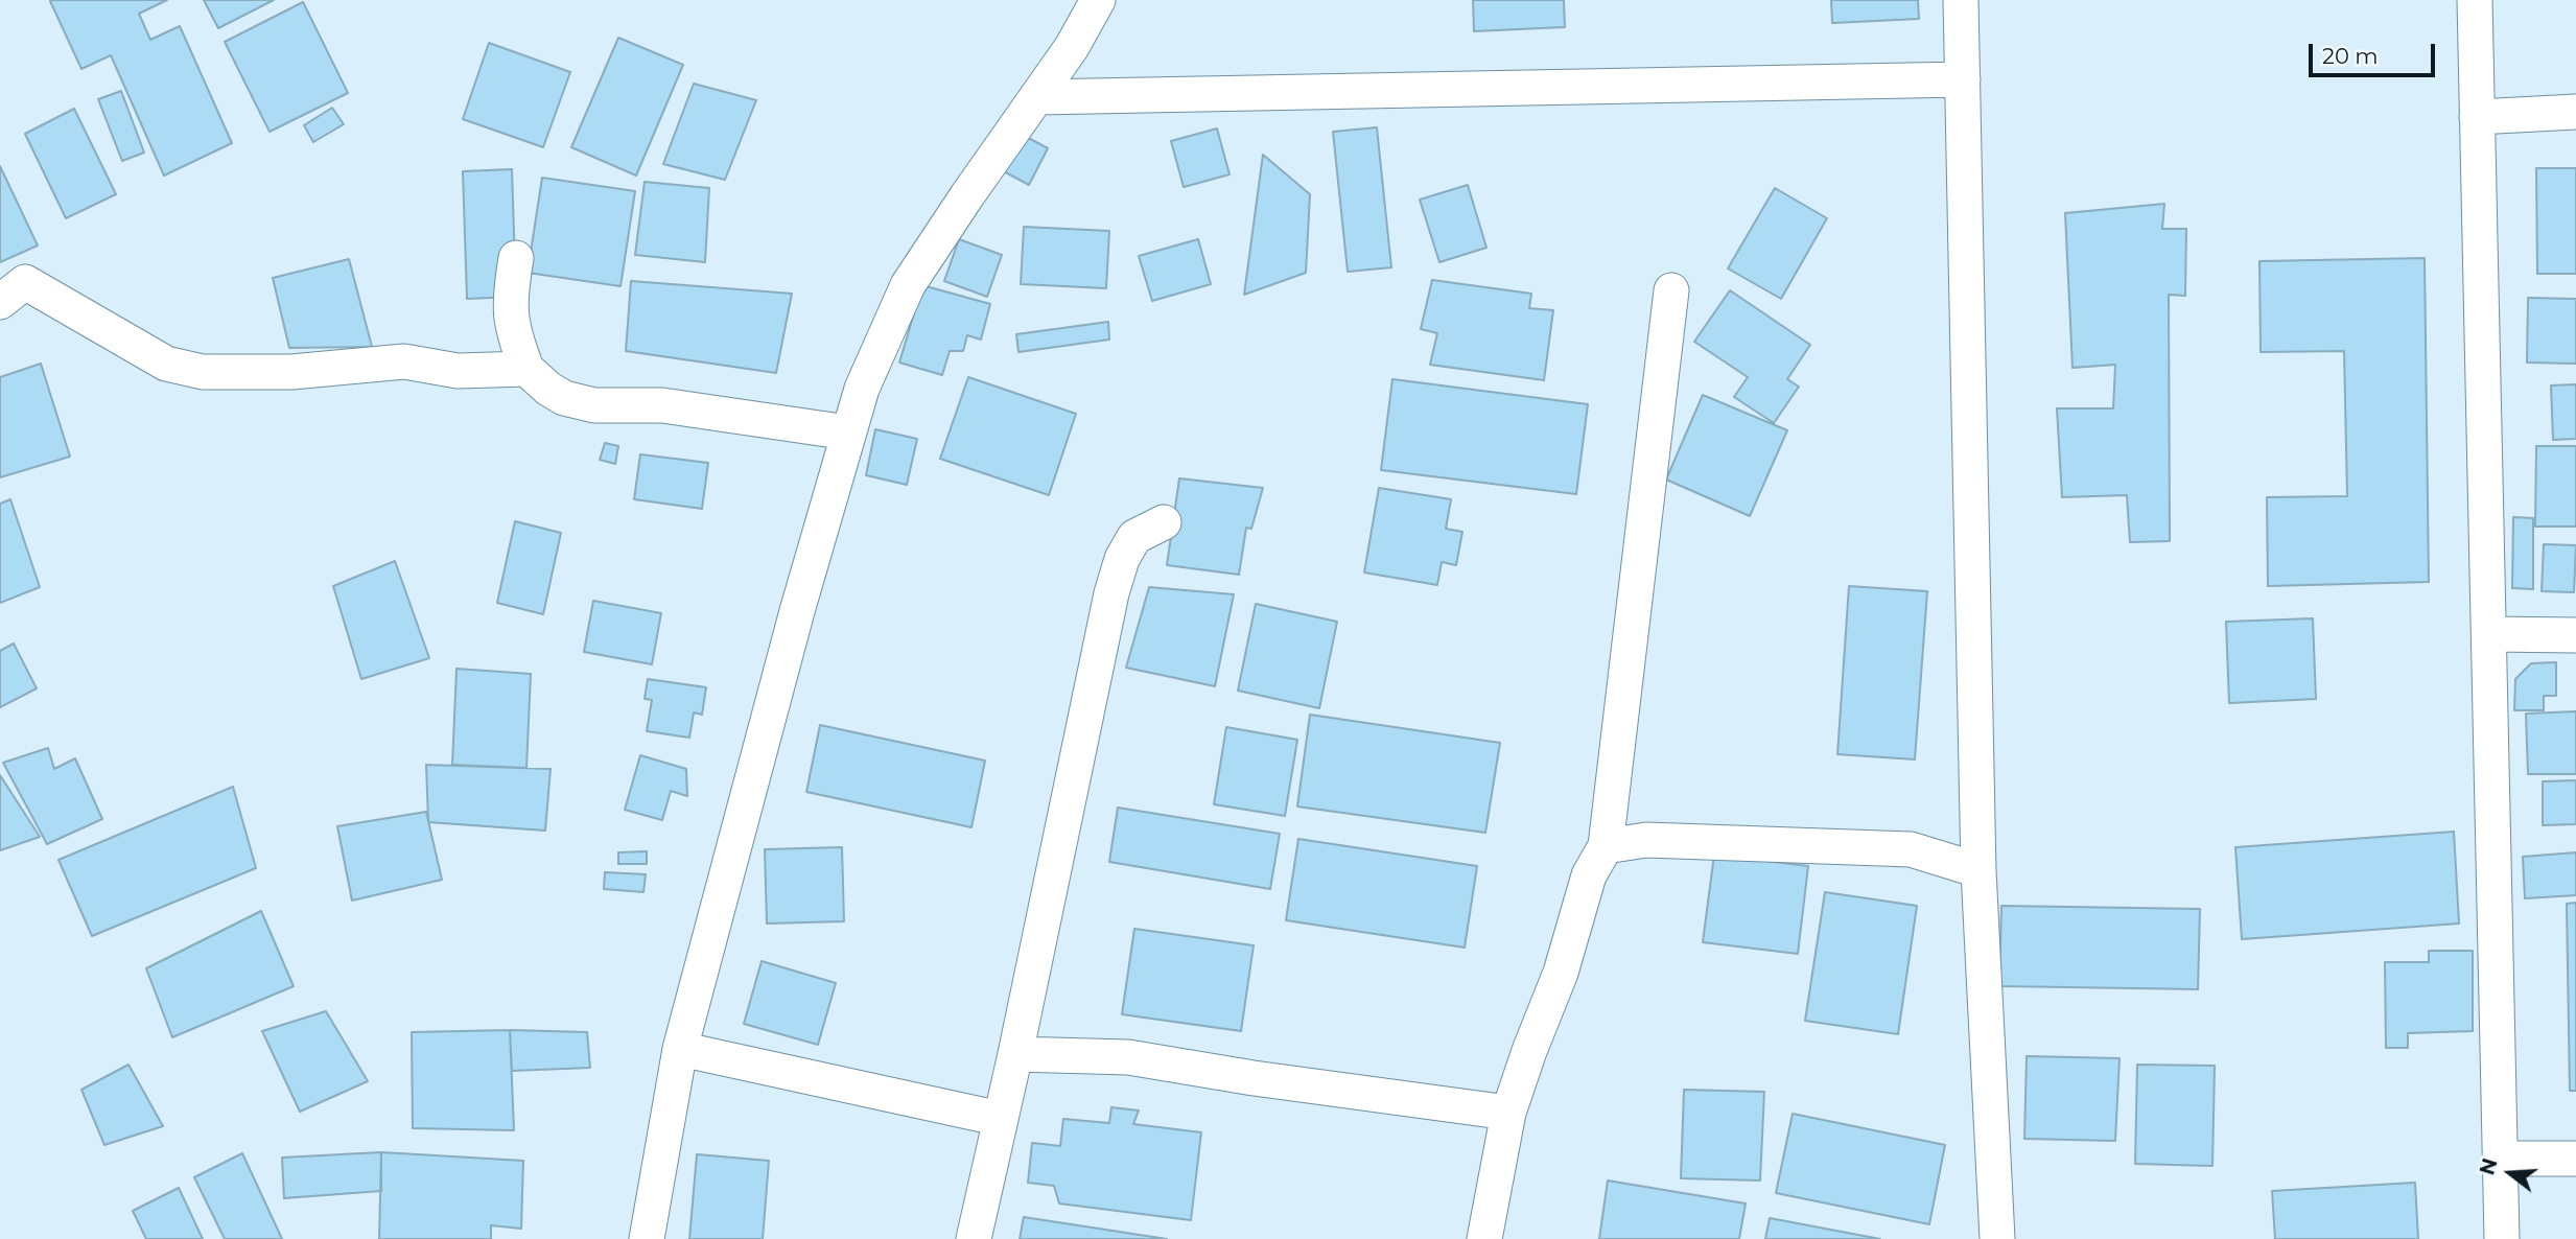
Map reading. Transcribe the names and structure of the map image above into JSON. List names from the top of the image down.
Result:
{
  "scale_bar": "20 m",
  "north": "left"
}
